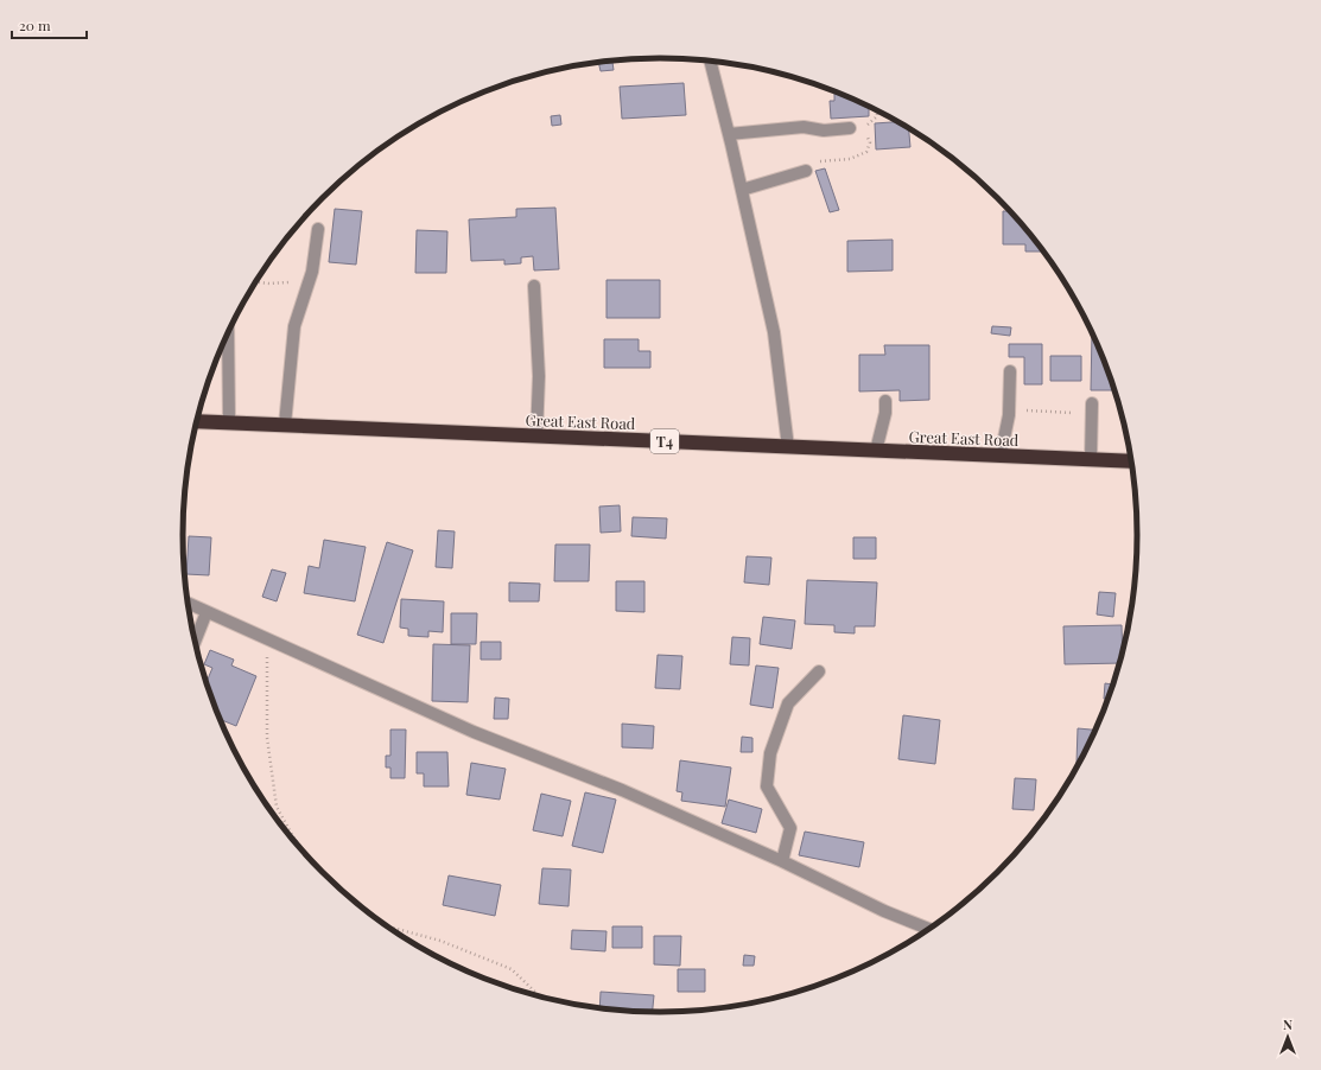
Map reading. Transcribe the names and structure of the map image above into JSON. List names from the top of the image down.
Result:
{
  "streets": {
    "highway": ["Great East Road", "T4"]
  },
  "scale_bar": "20 m",
  "north": "top"
}
